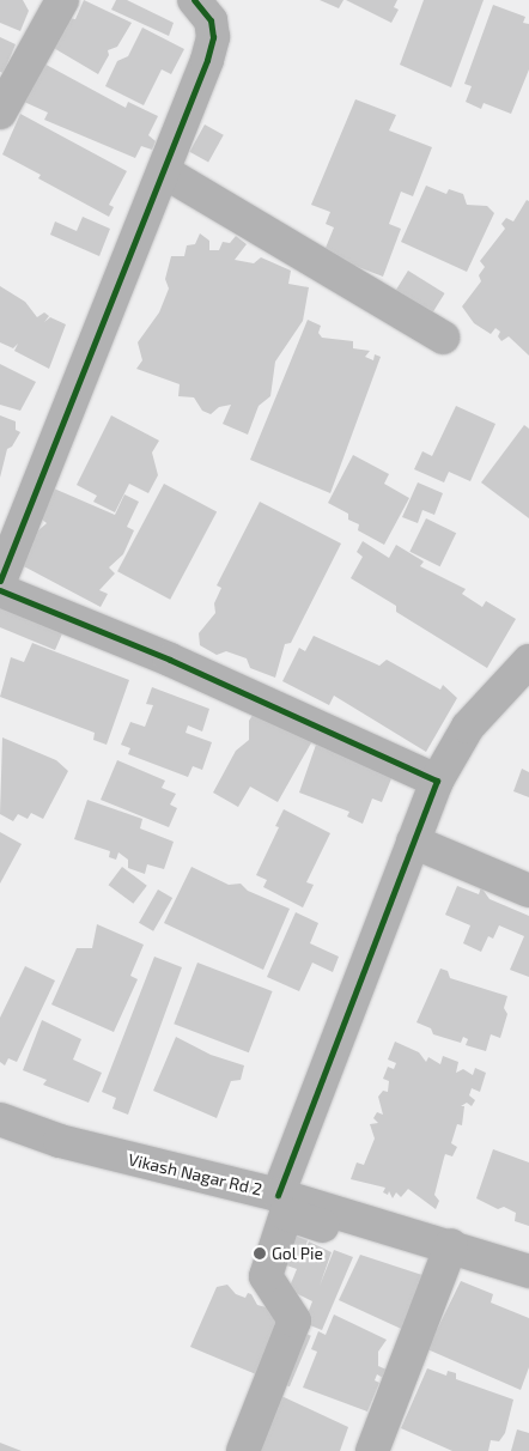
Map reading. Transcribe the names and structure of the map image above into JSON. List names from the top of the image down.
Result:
{
  "streets": {
    "street": ["Vikash Nagar Rd 2"]
  },
  "places": ["Gol Pie"]
}
